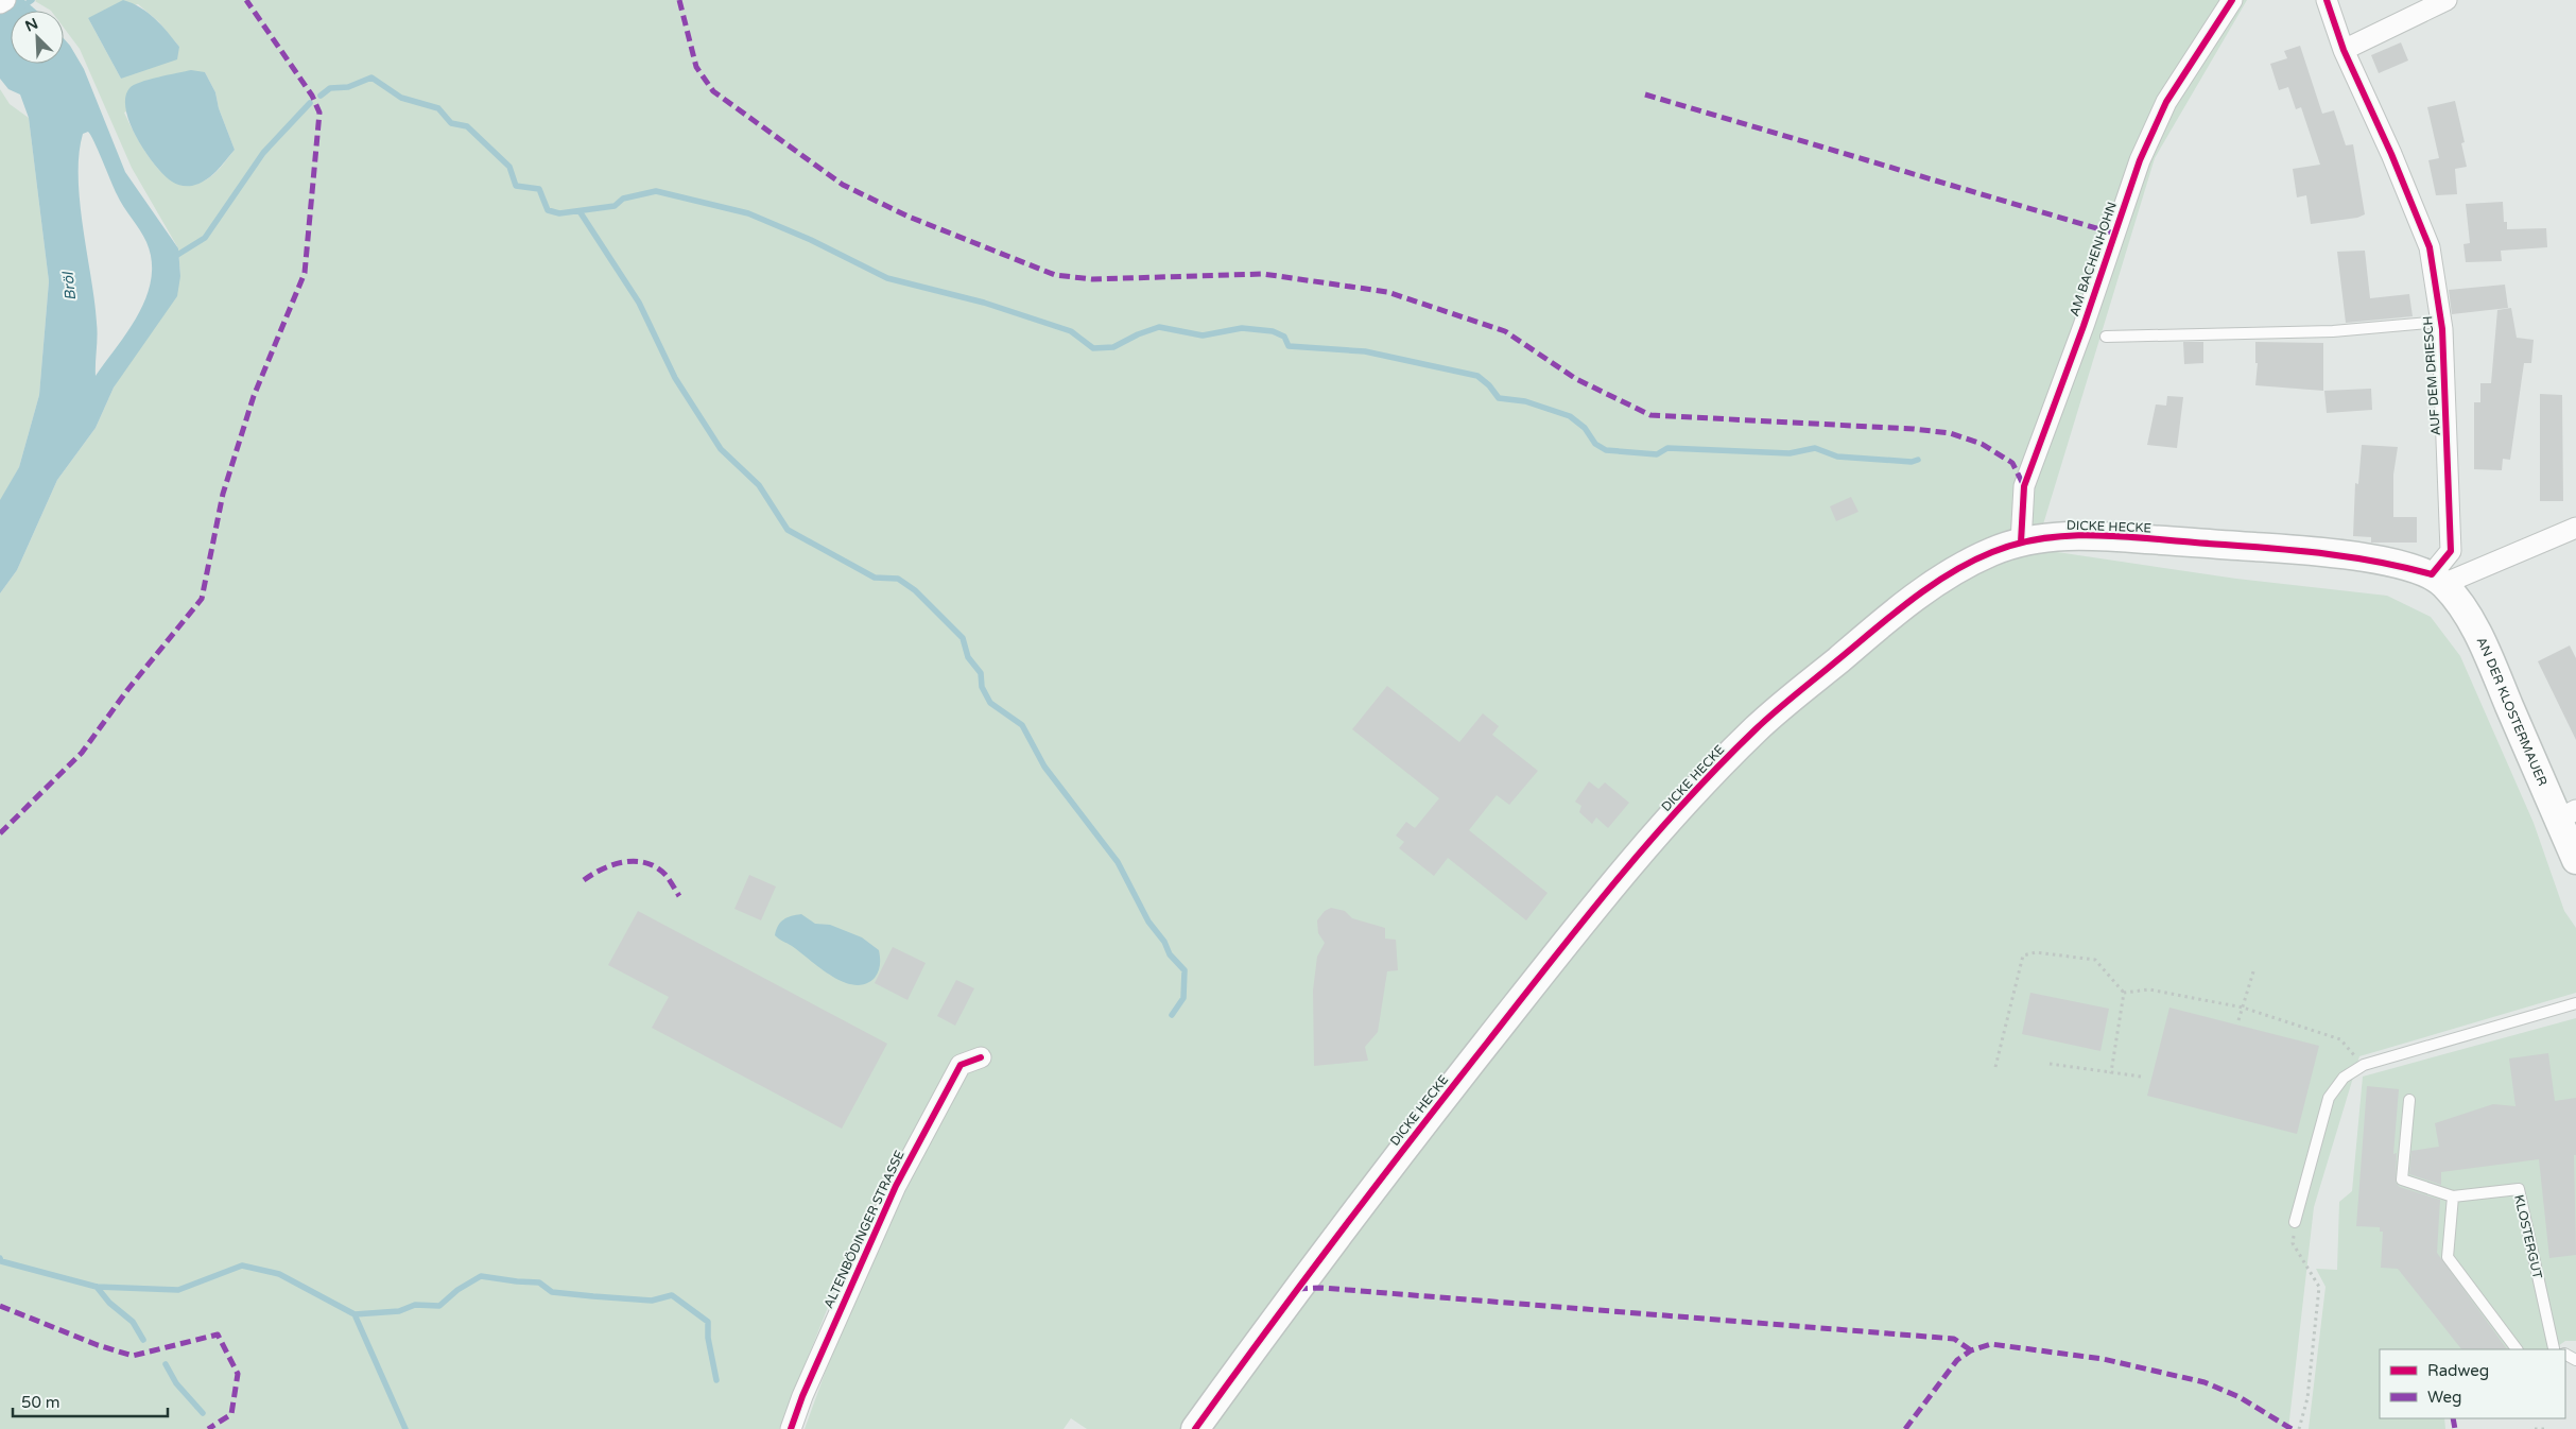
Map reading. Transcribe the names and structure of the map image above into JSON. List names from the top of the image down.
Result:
{
  "streets": {
    "street": [
      "AM BACHENHOHN",
      "AUF DEM DRIESCH",
      "DICKE HECKE",
      "AN DER KLOSTERMAUER",
      "ALTENBÖDINGER STRASSE"
    ],
    "lane": ["KLOSTERGUT"]
  },
  "crossings": [
    ["AM BACHENHOHN", "DICKE HECKE"],
    ["AUF DEM DRIESCH", "DICKE HECKE"],
    ["AUF DEM DRIESCH", "AN DER KLOSTERMAUER"],
    ["DICKE HECKE", "AN DER KLOSTERMAUER"]
  ],
  "water": ["Bröl"],
  "legend": ["Radweg", "Weg"],
  "scale_bar": "50 m",
  "north": "top left"
}
